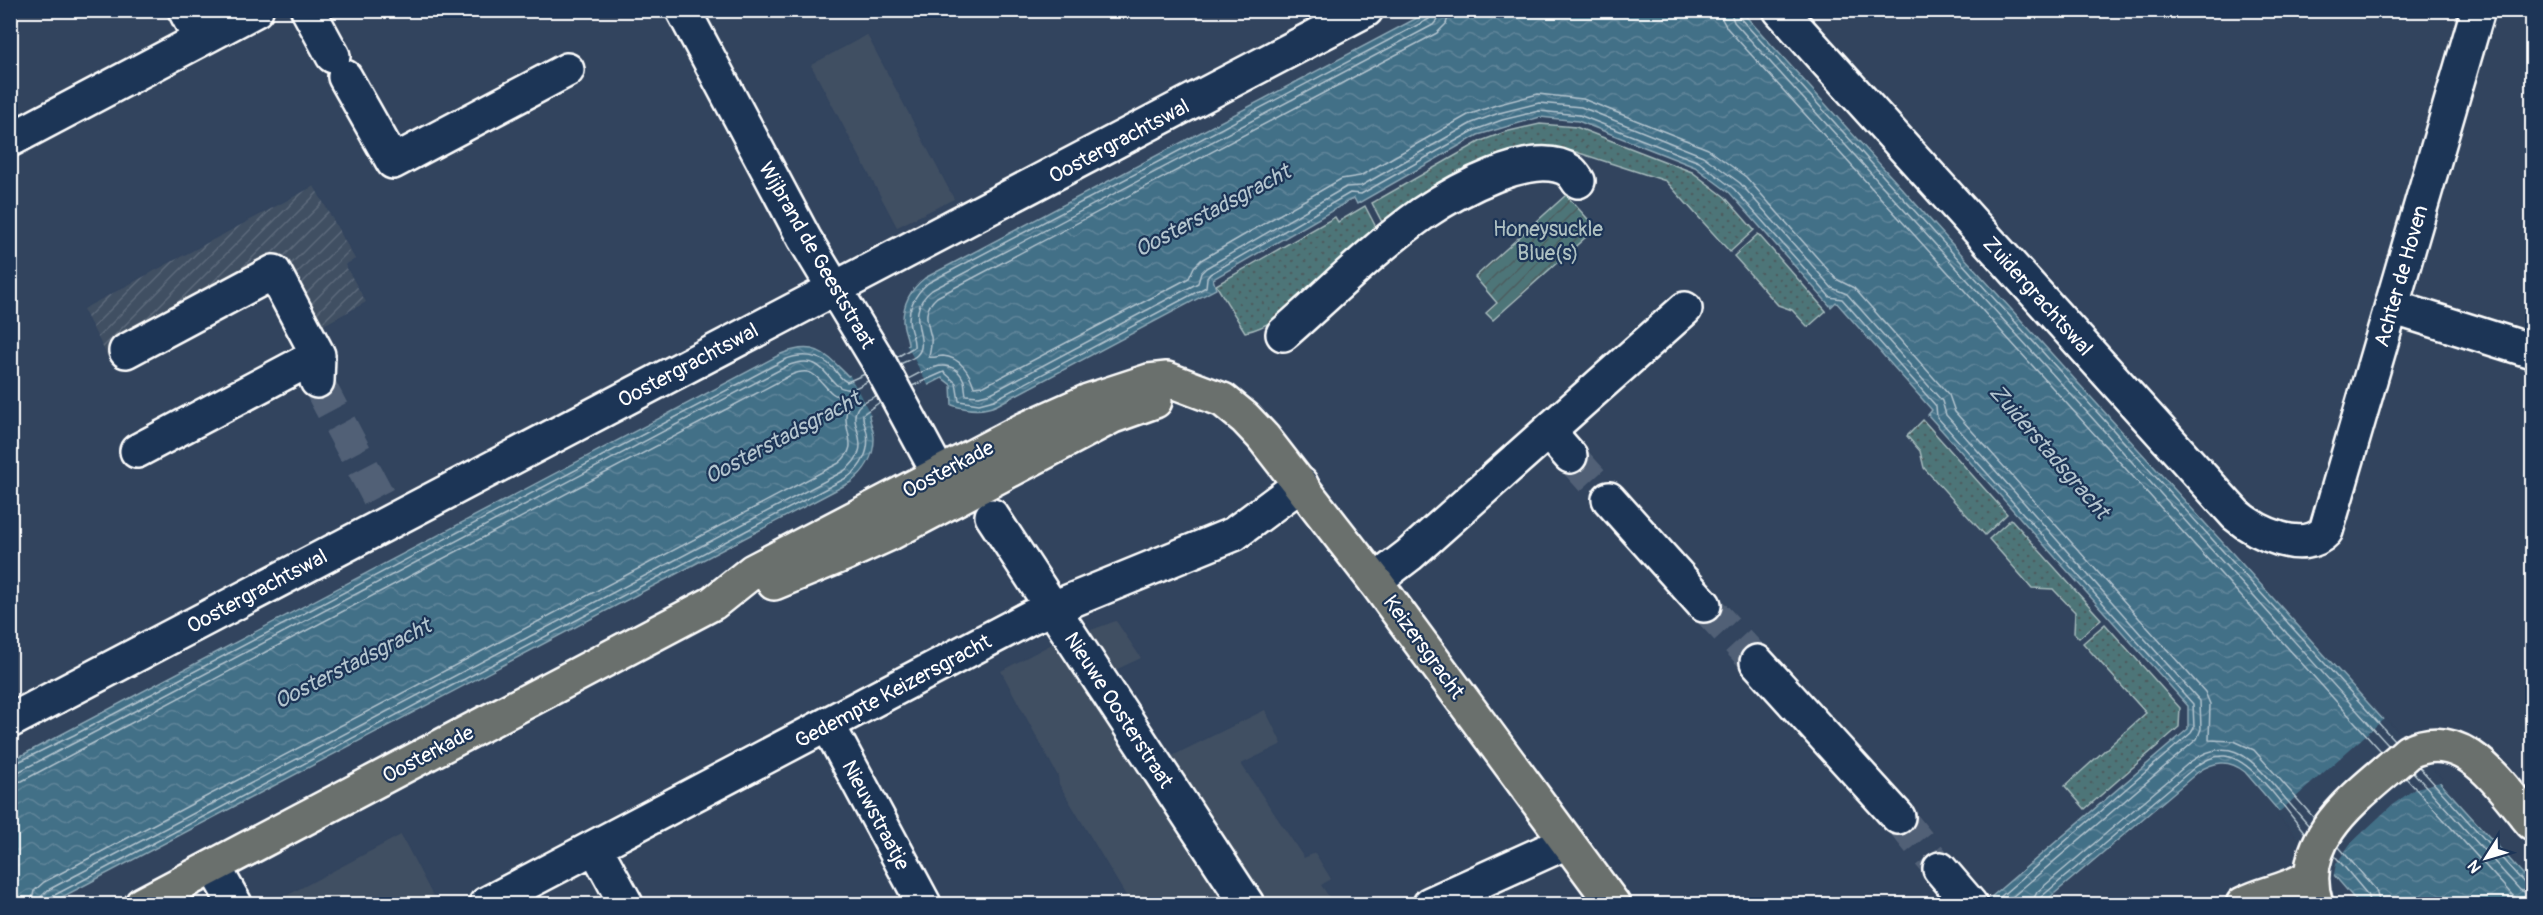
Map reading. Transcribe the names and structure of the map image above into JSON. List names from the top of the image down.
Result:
{
  "streets": {
    "main road": ["Oosterkade", "Keizersgracht"],
    "street": [
      "Oostergrachtswal",
      "Wijbrand de Geeststraat",
      "Achter de Hoven",
      "Zuidergrachtswal",
      "Gedempte Keizersgracht",
      "Nieuwe Oosterstraat",
      "Nieuwstraatje"
    ]
  },
  "crossings": [
    ["Oostergrachtswal", "Wijbrand de Geeststraat"],
    ["Wijbrand de Geeststraat", "Oosterkade"],
    ["Achter de Hoven", "Zuidergrachtswal"],
    ["Oosterkade", "Keizersgracht"],
    ["Keizersgracht", "Gedempte Keizersgracht"],
    ["Gedempte Keizersgracht", "Nieuwe Oosterstraat"],
    ["Gedempte Keizersgracht", "Nieuwstraatje"]
  ],
  "water": ["Oosterstadsgracht", "Zuiderstadsgracht"],
  "parks": ["Honeysuckle Blue(s)"],
  "north": "bottom left"
}
